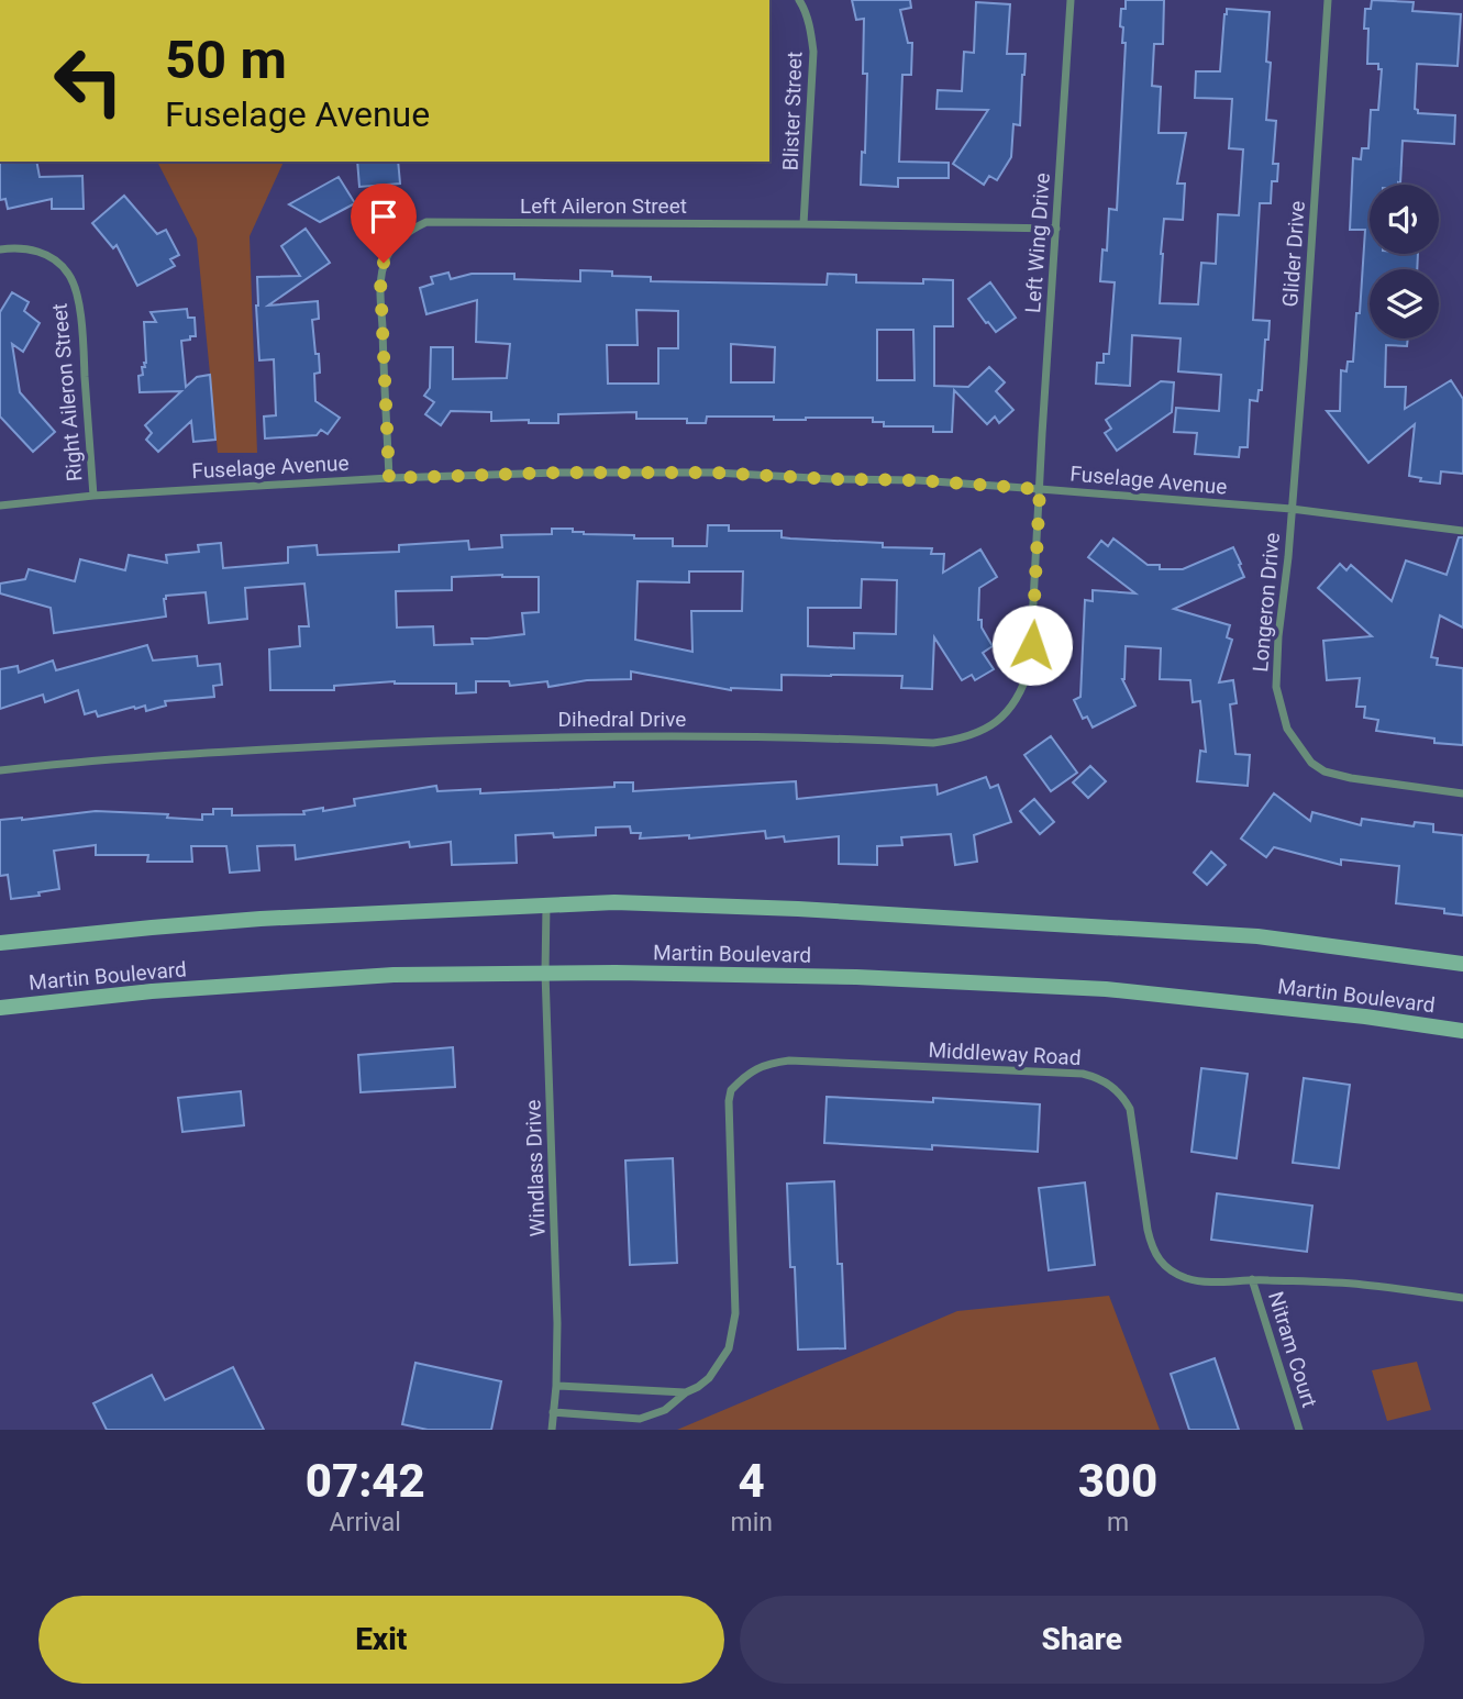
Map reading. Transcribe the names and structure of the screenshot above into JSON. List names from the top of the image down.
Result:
{
  "streets": {
    "main road": ["Martin Boulevard"],
    "street": [
      "Blister Street",
      "Left Aileron Street",
      "Left Wing Drive",
      "Glider Drive",
      "Right Aileron Street",
      "Fuselage Avenue",
      "Longeron Drive",
      "Dihedral Drive",
      "Middleway Road",
      "Windlass Drive",
      "Nitram Court"
    ]
  },
  "crossings": [
    ["Blister Street", "Left Aileron Street"],
    ["Left Aileron Street", "Left Wing Drive"],
    ["Left Aileron Street", "Fuselage Avenue"],
    ["Left Wing Drive", "Fuselage Avenue"],
    ["Left Wing Drive", "Dihedral Drive"],
    ["Glider Drive", "Fuselage Avenue"],
    ["Glider Drive", "Longeron Drive"],
    ["Right Aileron Street", "Fuselage Avenue"],
    ["Fuselage Avenue", "Longeron Drive"],
    ["Fuselage Avenue", "Dihedral Drive"],
    ["Martin Boulevard", "Windlass Drive"],
    ["Middleway Road", "Windlass Drive"],
    ["Middleway Road", "Nitram Court"]
  ],
  "page": {
    "turn": ["50 m", "Fuselage Avenue"],
    "eta": [
      "07:42",
      "Arrival",
      "4",
      "min",
      "300",
      "m"
    ],
    "buttons": ["Exit", "Share"]
  }
}
